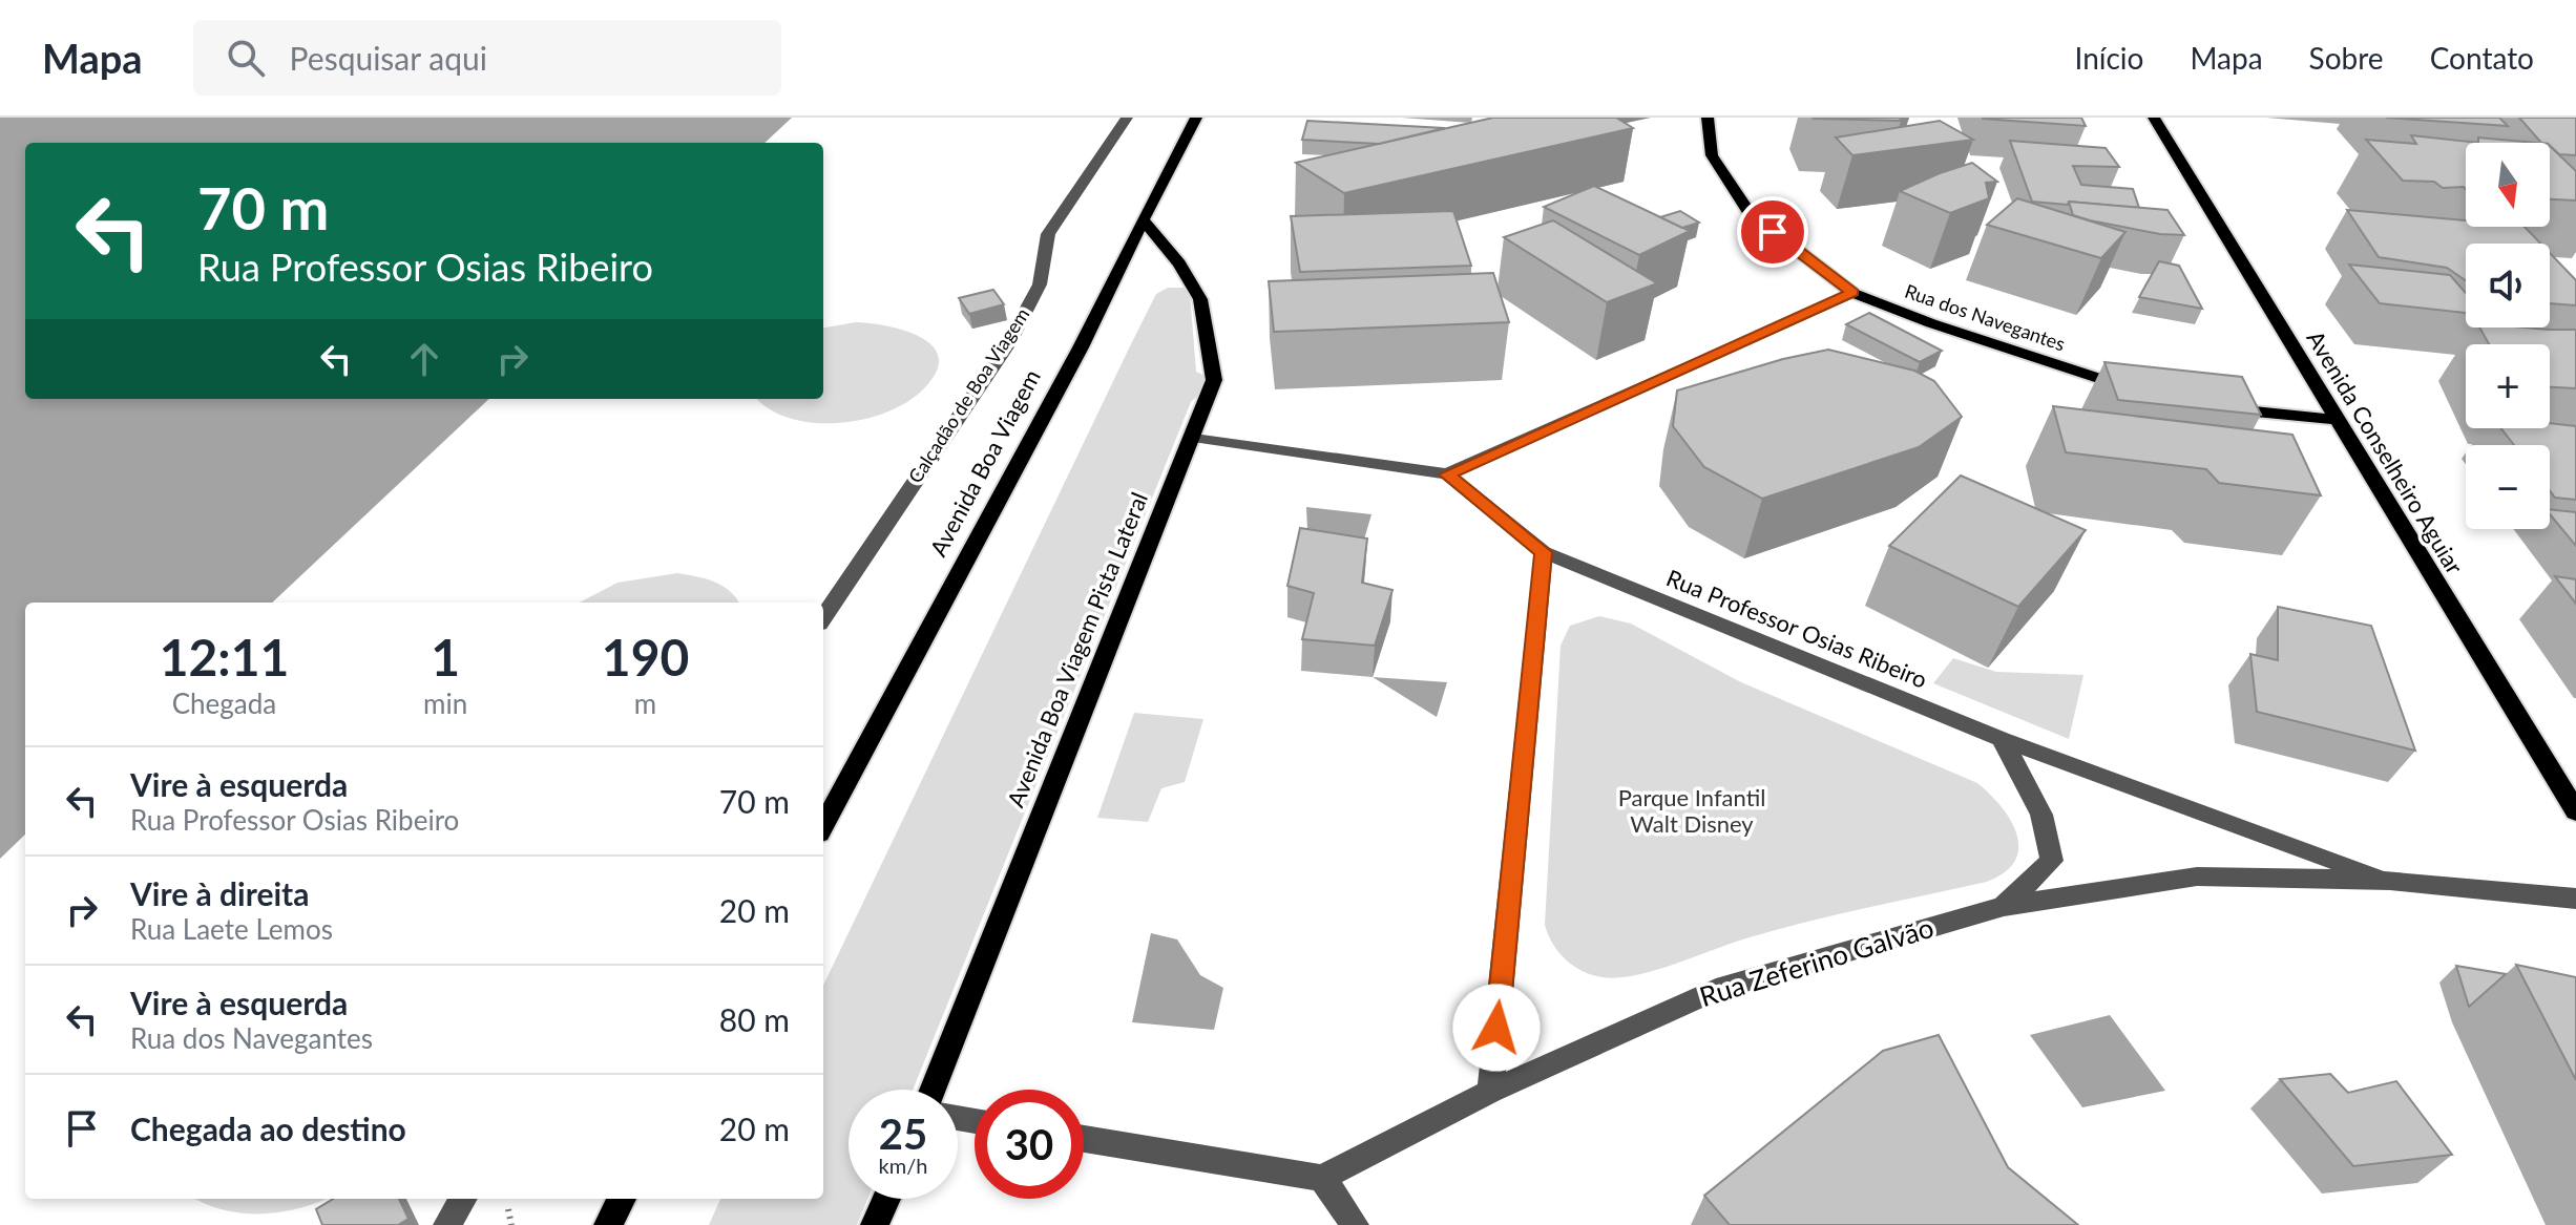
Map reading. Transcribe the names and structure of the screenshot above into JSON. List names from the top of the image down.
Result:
{
  "streets": {
    "main road": [
      "Rua dos Navegantes",
      "Avenida Conselheiro Aguiar",
      "Avenida Boa Viagem",
      "Avenida Boa Viagem Pista Lateral"
    ],
    "street": ["Calçadão de Boa Viagem", "Rua Professor Osias Ribeiro", "Rua Zeferino Galvão"]
  },
  "crossings": [
    ["Avenida Boa Viagem", "Avenida Boa Viagem Pista Lateral"],
    ["Rua Professor Osias Ribeiro", "Rua Zeferino Galvão"]
  ],
  "parks": ["Parque Infantil Walt Disney"],
  "north": "bottom",
  "page": {
    "header": "Mapa",
    "search": "Pesquisar aqui",
    "nav": [
      "Início",
      "Mapa",
      "Sobre",
      "Contato"
    ],
    "map_buttons": ["+", "−"],
    "turn": ["70 m", "Rua Professor Osias Ribeiro"],
    "eta": [
      "12:11",
      "Chegada",
      "1",
      "min",
      "190",
      "m"
    ],
    "list": [
      {
        "name": "Vire à esquerda",
        "note": "Rua Professor Osias Ribeiro",
        "value": "70 m"
      },
      {
        "name": "Vire à direita",
        "note": "Rua Laete Lemos",
        "value": "20 m"
      },
      {
        "name": "Vire à esquerda",
        "note": "Rua dos Navegantes",
        "value": "80 m"
      },
      {
        "name": "Chegada ao destino",
        "value": "20 m"
      }
    ],
    "speed": "25 km/h",
    "limit": "30"
  }
}
